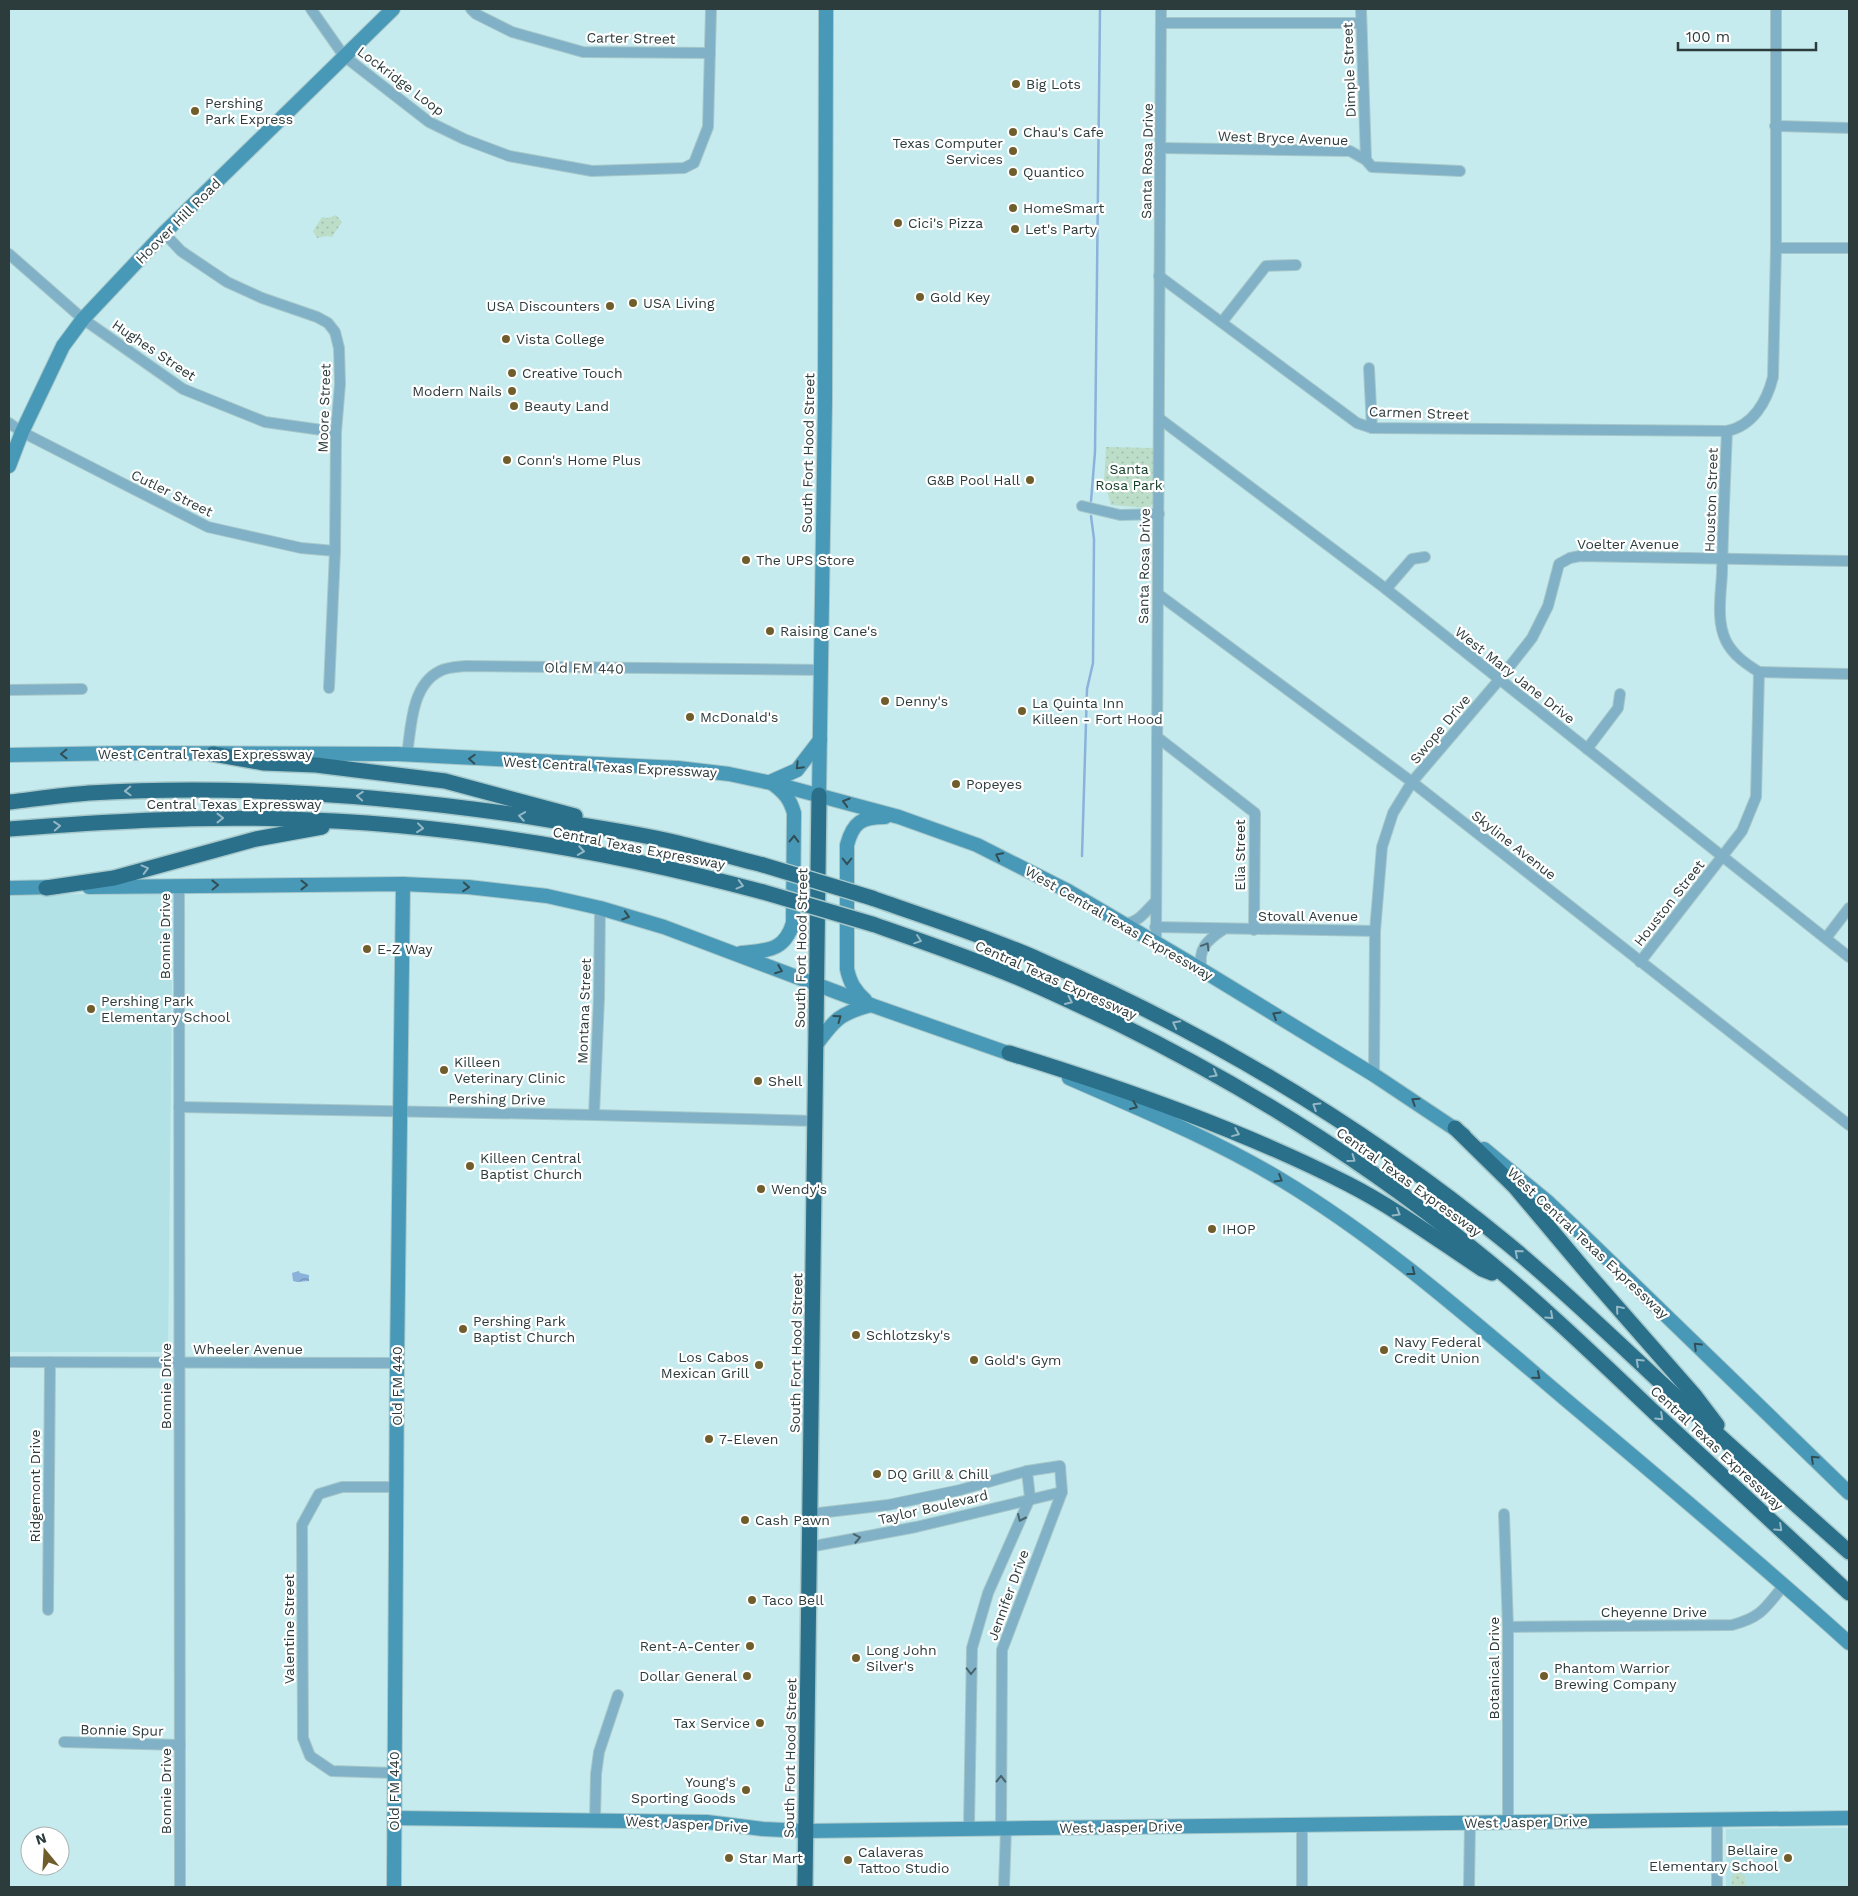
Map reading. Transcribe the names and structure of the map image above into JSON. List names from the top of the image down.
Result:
{
  "streets": {
    "highway": ["South Fort Hood Street", "Central Texas Expressway"],
    "main road": [
      "Hoover Hill Road",
      "Old FM 440",
      "West Central Texas Expressway",
      "West Jasper Drive"
    ],
    "street": [
      "Carter Street",
      "Dimple Street",
      "Lockridge Loop",
      "West Bryce Avenue",
      "Santa Rosa Drive",
      "Hughes Street",
      "Moore Street",
      "Carmen Street",
      "Cutler Street",
      "Houston Street",
      "Voelter Avenue",
      "West Mary Jane Drive",
      "Swope Drive",
      "Skyline Avenue",
      "Elia Street",
      "Stovall Avenue",
      "Bonnie Drive",
      "Montana Street",
      "Pershing Drive",
      "Wheeler Avenue",
      "Ridgemont Drive",
      "Taylor Boulevard",
      "Jennifer Drive",
      "Cheyenne Drive",
      "Valentine Street",
      "Botanical Drive",
      "Bonnie Spur"
    ]
  },
  "crossings": [
    ["Carter Street", "Lockridge Loop"],
    ["Dimple Street", "West Bryce Avenue"],
    ["Lockridge Loop", "Hoover Hill Road"],
    ["West Bryce Avenue", "Santa Rosa Drive"],
    ["Santa Rosa Drive", "Carmen Street"],
    ["Santa Rosa Drive", "West Mary Jane Drive"],
    ["Santa Rosa Drive", "West Central Texas Expressway"],
    ["Santa Rosa Drive", "Skyline Avenue"],
    ["Santa Rosa Drive", "Elia Street"],
    ["Santa Rosa Drive", "Stovall Avenue"],
    ["Hoover Hill Road", "Hughes Street"],
    ["Hoover Hill Road", "Moore Street"],
    ["Hoover Hill Road", "Cutler Street"],
    ["Hughes Street", "Moore Street"],
    ["Moore Street", "Cutler Street"],
    ["Carmen Street", "Houston Street"],
    ["South Fort Hood Street", "Old FM 440"],
    ["South Fort Hood Street", "West Central Texas Expressway"],
    ["South Fort Hood Street", "Pershing Drive"],
    ["South Fort Hood Street", "Taylor Boulevard"],
    ["South Fort Hood Street", "West Jasper Drive"],
    ["Houston Street", "Voelter Avenue"],
    ["Houston Street", "West Mary Jane Drive"],
    ["Houston Street", "Skyline Avenue"],
    ["Voelter Avenue", "Swope Drive"],
    ["Old FM 440", "West Central Texas Expressway"],
    ["Old FM 440", "Pershing Drive"],
    ["Old FM 440", "Wheeler Avenue"],
    ["Old FM 440", "Valentine Street"],
    ["Old FM 440", "West Jasper Drive"],
    ["West Mary Jane Drive", "Swope Drive"],
    ["Swope Drive", "Skyline Avenue"],
    ["Swope Drive", "Stovall Avenue"],
    ["West Central Texas Expressway", "Stovall Avenue"],
    ["Elia Street", "Stovall Avenue"],
    ["Bonnie Drive", "Pershing Drive"],
    ["Bonnie Drive", "Wheeler Avenue"],
    ["Bonnie Drive", "Bonnie Spur"],
    ["Montana Street", "Pershing Drive"],
    ["Wheeler Avenue", "Ridgemont Drive"],
    ["Taylor Boulevard", "Jennifer Drive"],
    ["Jennifer Drive", "West Jasper Drive"],
    ["Cheyenne Drive", "Botanical Drive"],
    ["Botanical Drive", "West Jasper Drive"]
  ],
  "one_way": ["West Central Texas Expressway"],
  "parks": ["Santa Rosa Park"],
  "places": [
    "Big Lots",
    "Pershing Park Express",
    "Chau's Cafe",
    "Texas Computer Services",
    "Quantico",
    "HomeSmart",
    "Cici's Pizza",
    "Let's Party",
    "Gold Key",
    "USA Living",
    "USA Discounters",
    "Vista College",
    "Creative Touch",
    "Modern Nails",
    "Beauty Land",
    "Conn's Home Plus",
    "G&B Pool Hall",
    "The UPS Store",
    "Raising Cane's",
    "Denny's",
    "La Quinta Inn Killeen - Fort Hood",
    "McDonald's",
    "Popeyes",
    "E-Z Way",
    "Pershing Park Elementary School",
    "Killeen Veterinary Clinic",
    "Shell",
    "Killeen Central Baptist Church",
    "Wendy's",
    "IHOP",
    "Pershing Park Baptist Church",
    "Schlotzsky's",
    "Navy Federal Credit Union",
    "Gold's Gym",
    "Los Cabos Mexican Grill",
    "7-Eleven",
    "DQ Grill & Chill",
    "Cash Pawn",
    "Taco Bell",
    "Rent-A-Center",
    "Long John Silver's",
    "Dollar General",
    "Phantom Warrior Brewing Company",
    "Tax Service",
    "Young's Sporting Goods",
    "Star Mart",
    "Bellaire Elementary School",
    "Calaveras Tattoo Studio"
  ],
  "scale_bar": "100 m",
  "north": "top"
}
